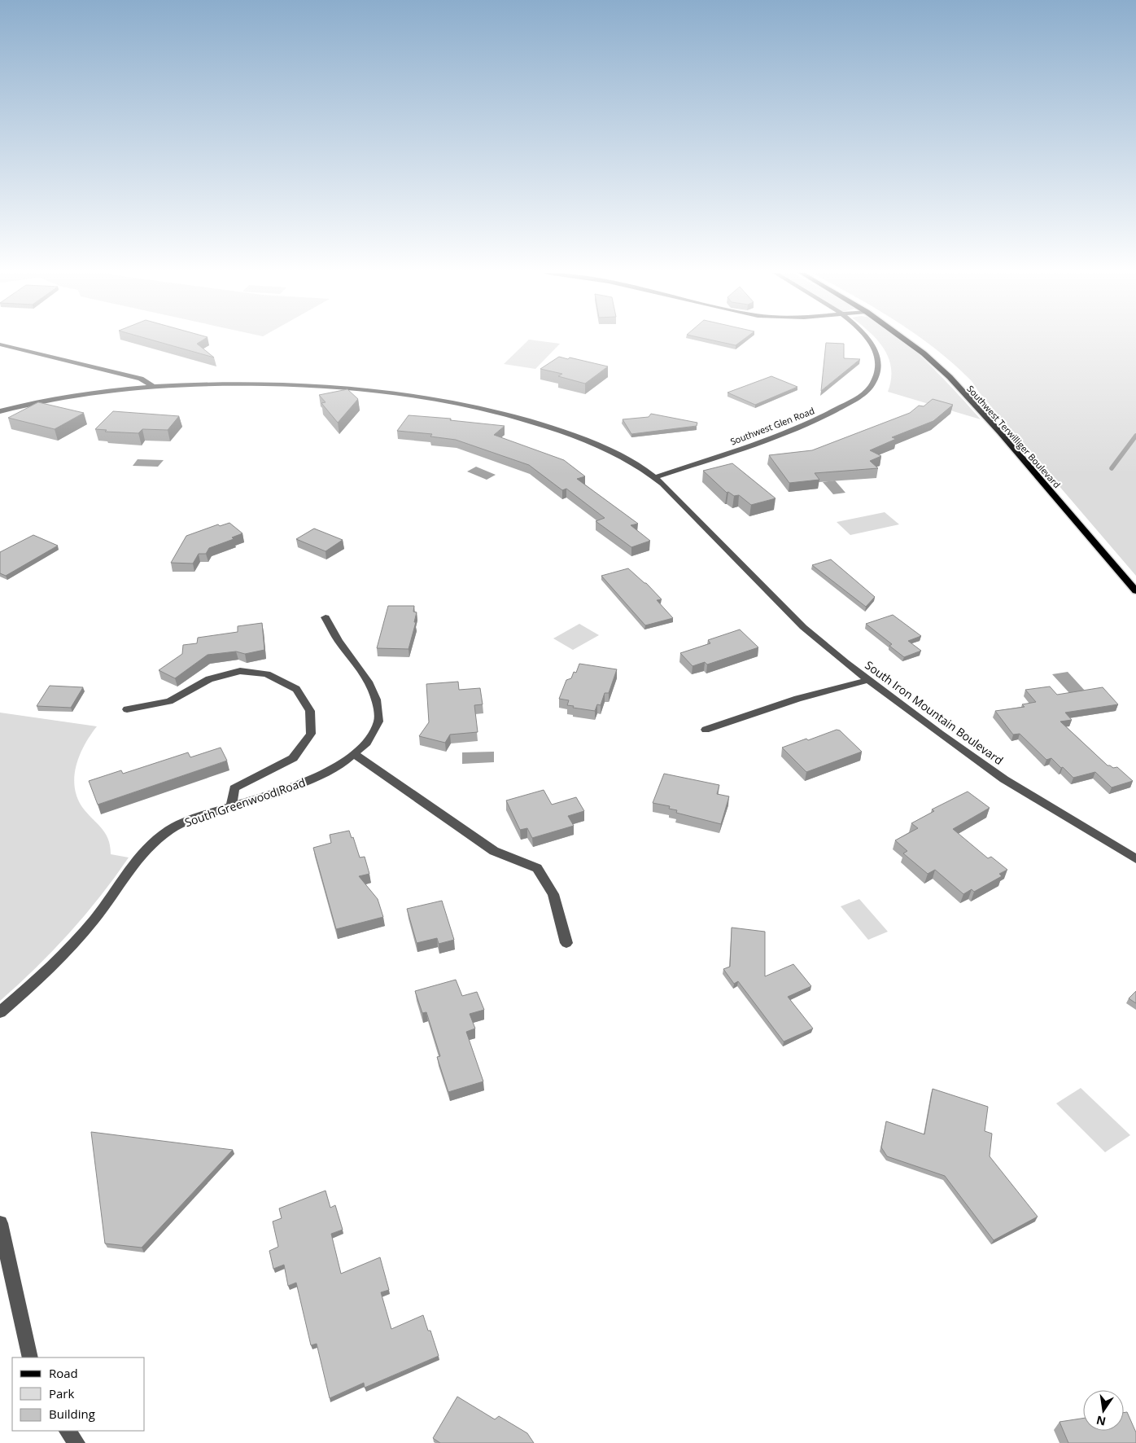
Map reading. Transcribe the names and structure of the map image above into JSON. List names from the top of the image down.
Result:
{
  "streets": {
    "main road": ["Southwest Terwilliger Boulevard"],
    "street": ["Southwest Glen Road", "South Iron Mountain Boulevard", "South Greenwood Road"]
  },
  "crossings": [
    ["Southwest Glen Road", "South Iron Mountain Boulevard"]
  ],
  "legend": ["Road", "Park", "Building"],
  "north": "bottom"
}
